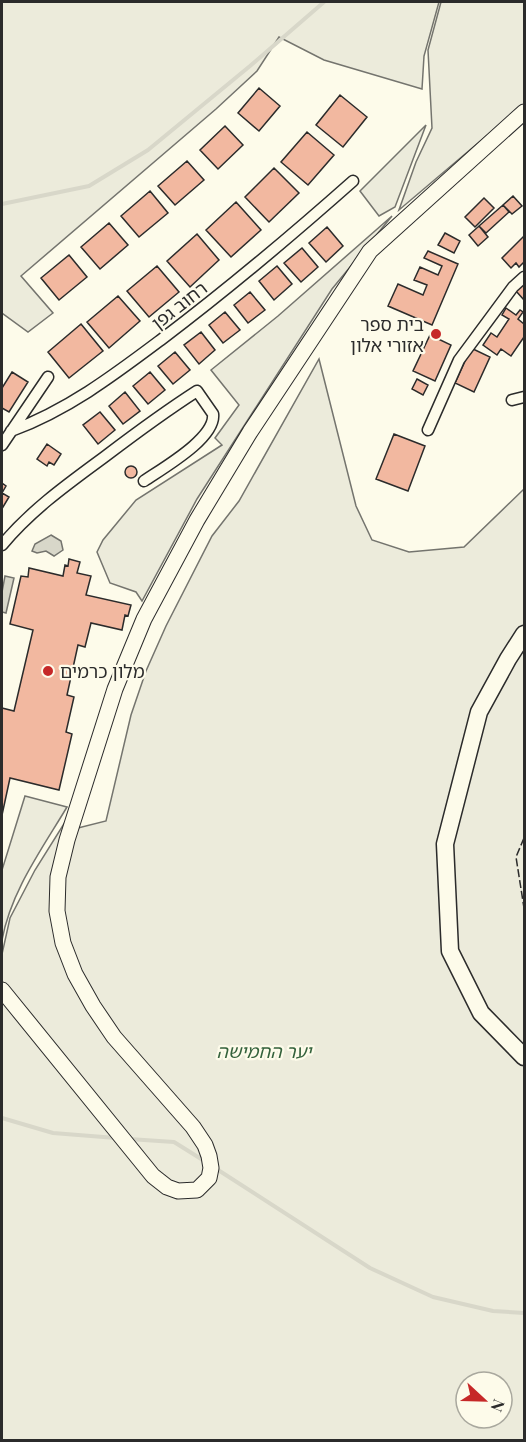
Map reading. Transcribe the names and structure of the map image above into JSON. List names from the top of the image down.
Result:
{
  "streets": {
    "street": ["רחוב גפן"]
  },
  "parks": ["יער החמישה"],
  "places": ["בית ספר אזורי אלון", "מלון כרמים"],
  "north": "right"
}
